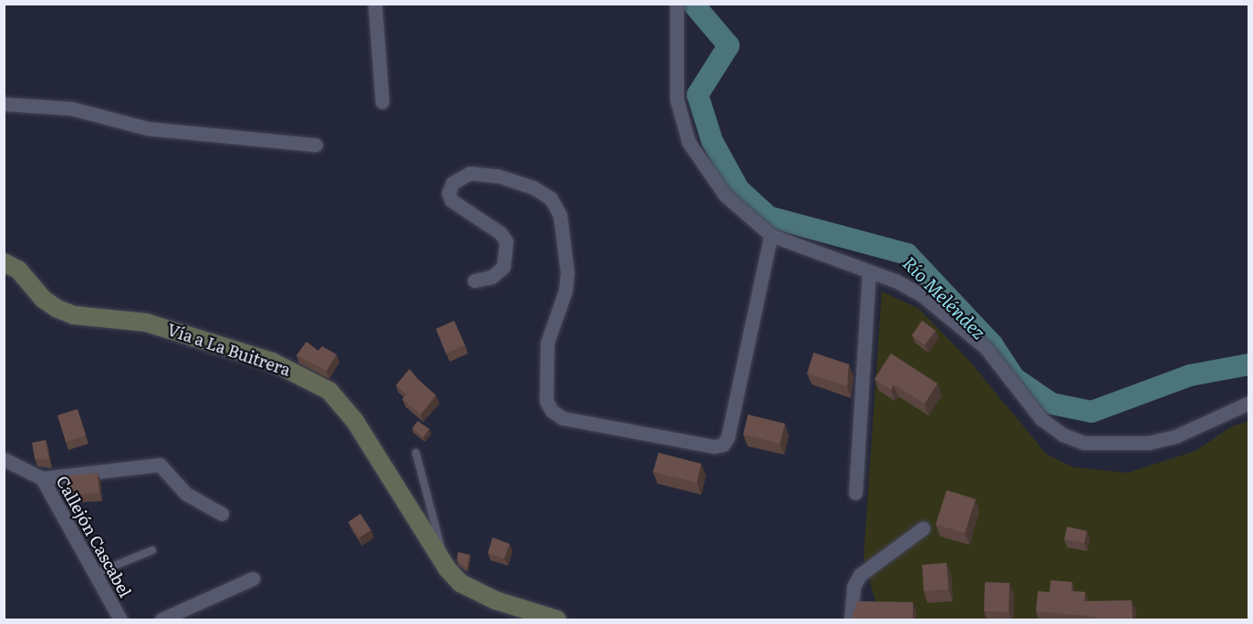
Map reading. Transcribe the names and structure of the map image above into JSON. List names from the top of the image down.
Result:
{
  "streets": {
    "street": ["Vía a La Buitrera", "Callejón Cascabel"]
  },
  "water": ["Río Meléndez"]
}
